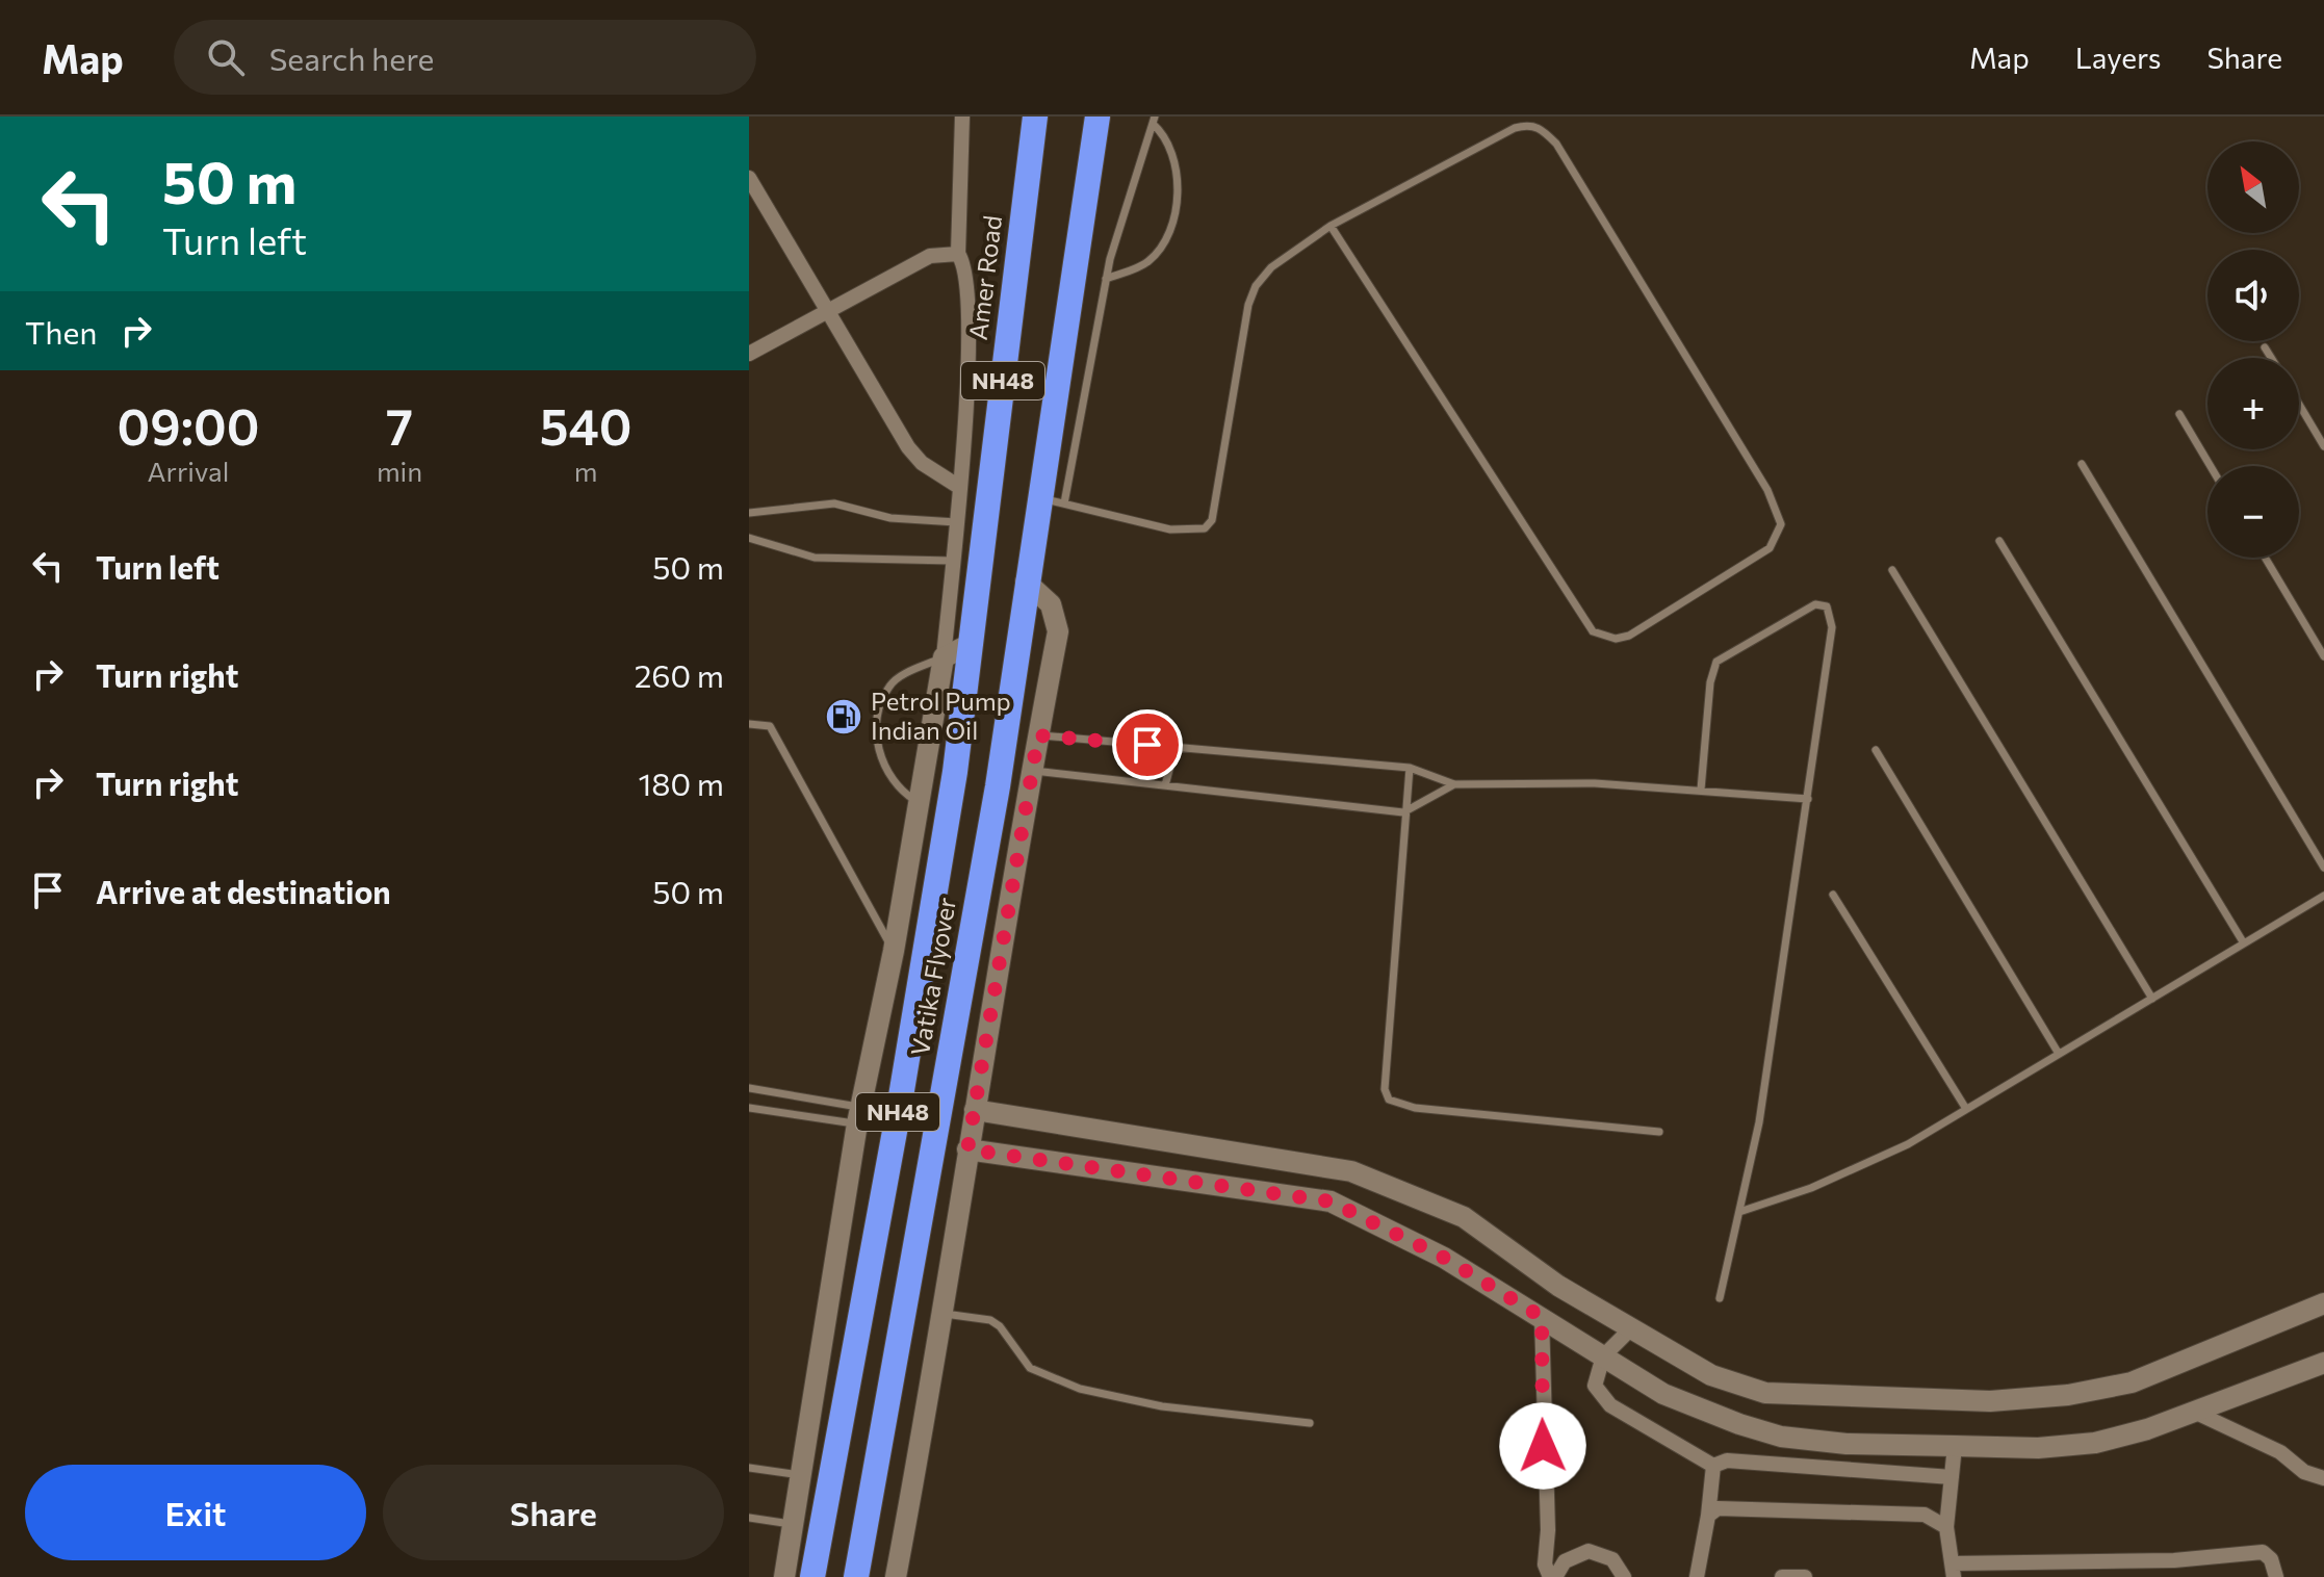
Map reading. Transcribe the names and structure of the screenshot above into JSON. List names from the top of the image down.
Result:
{
  "streets": {
    "highway": ["Amer Road", "NH48", "Vatika Flyover"]
  },
  "crossings": [
    ["Amer Road", "Vatika Flyover"],
    ["NH48", "Vatika Flyover"]
  ],
  "places": {
    "fuel station": ["Petrol Pump Indian Oil"]
  },
  "north": "top left",
  "page": {
    "header": "Map",
    "search": "Search here",
    "nav": ["Map", "Layers", "Share"],
    "turn": ["50 m", "Turn left"],
    "map_buttons": ["+", "−"],
    "then": "Then",
    "eta": [
      "09:00",
      "Arrival",
      "7",
      "min",
      "540",
      "m"
    ],
    "list": [
      {
        "name": "Turn left",
        "value": "50 m"
      },
      {
        "name": "Turn right",
        "value": "260 m"
      },
      {
        "name": "Turn right",
        "value": "180 m"
      },
      {
        "name": "Arrive at destination",
        "value": "50 m"
      }
    ],
    "buttons": ["Exit", "Share"]
  }
}
